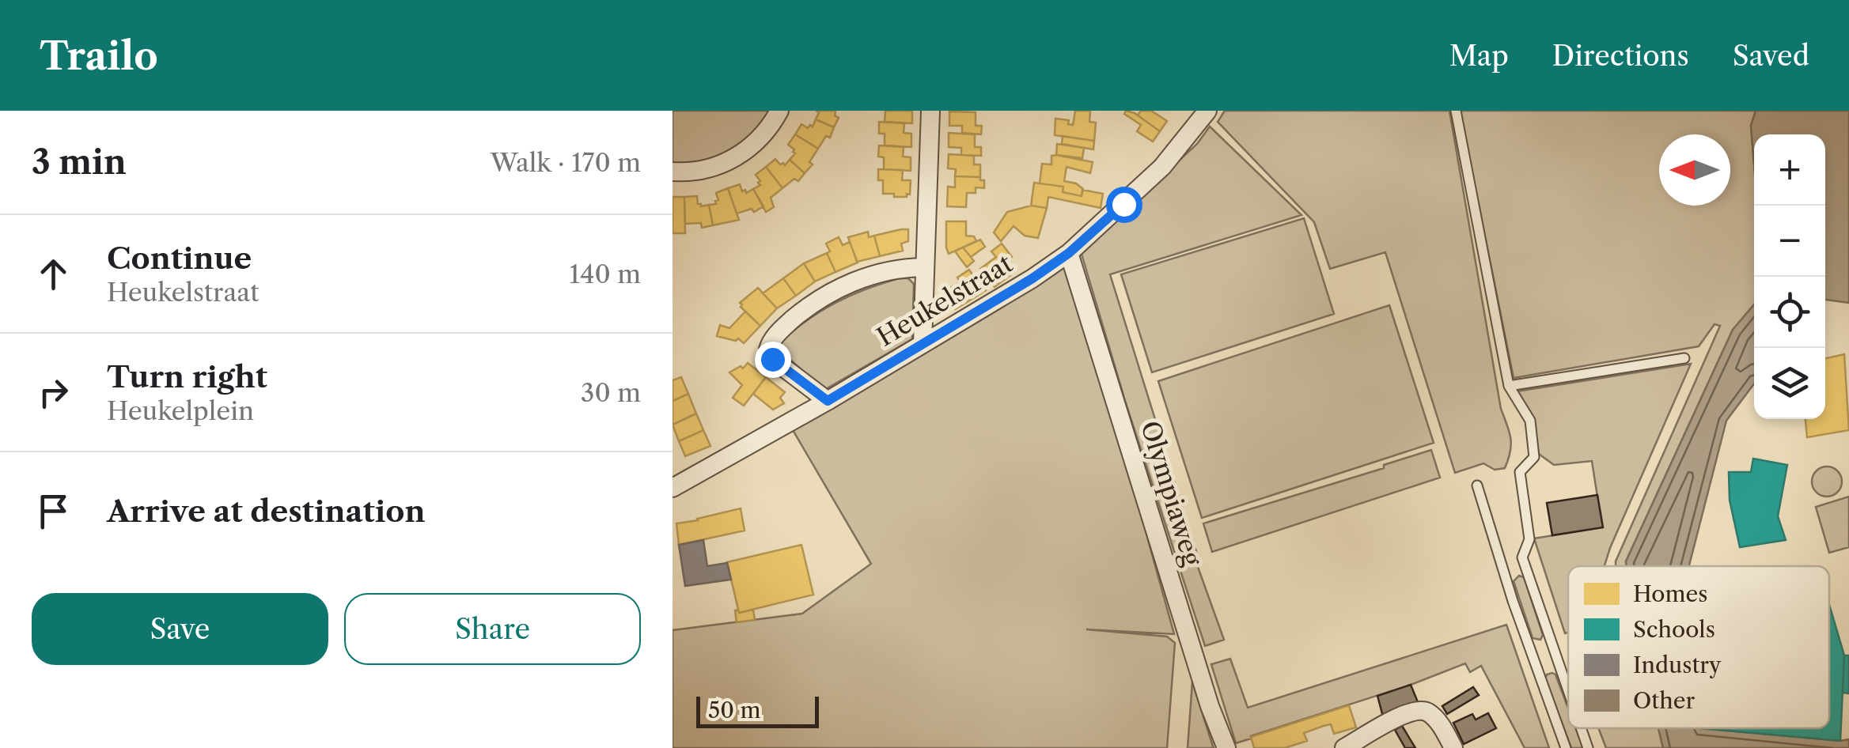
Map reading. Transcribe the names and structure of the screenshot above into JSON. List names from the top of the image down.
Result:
{
  "streets": {
    "street": ["Heukelstraat", "Olympiaweg"]
  },
  "crossings": [
    ["Heukelstraat", "Olympiaweg"]
  ],
  "legend": [
    "Homes",
    "Schools",
    "Industry",
    "Other"
  ],
  "scale_bar": "50 m",
  "north": "left",
  "page": {
    "header": "Trailo",
    "nav": ["Map", "Directions", "Saved"],
    "heading": ["3 min", "Walk · 170 m"],
    "map_buttons": ["+", "−"],
    "list": [
      ["Continue", "Heukelstraat", "140 m"],
      ["Turn right", "Heukelplein", "30 m"],
      "Arrive at destination"
    ],
    "buttons": ["Save", "Share"],
    "scale": "50 m"
  }
}
